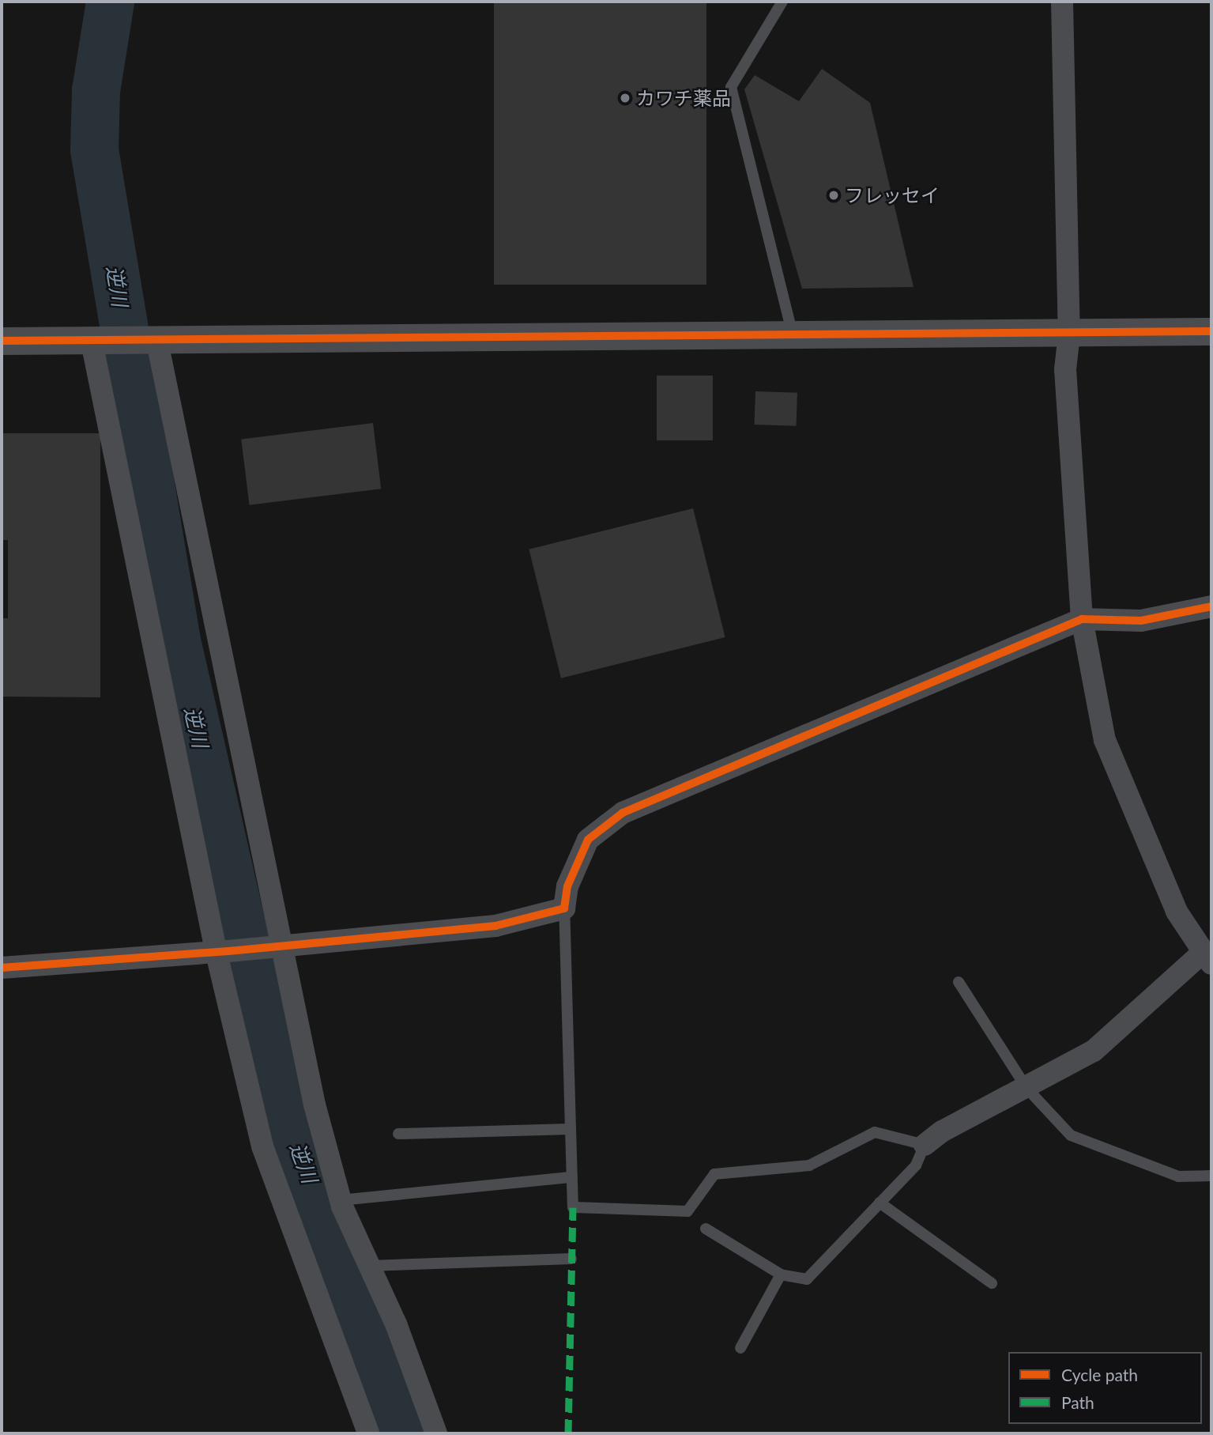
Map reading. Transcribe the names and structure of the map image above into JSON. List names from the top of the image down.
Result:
{
  "water": ["逆川"],
  "places": ["カワチ薬品", "フレッセイ"],
  "legend": ["Cycle path", "Path"]
}
